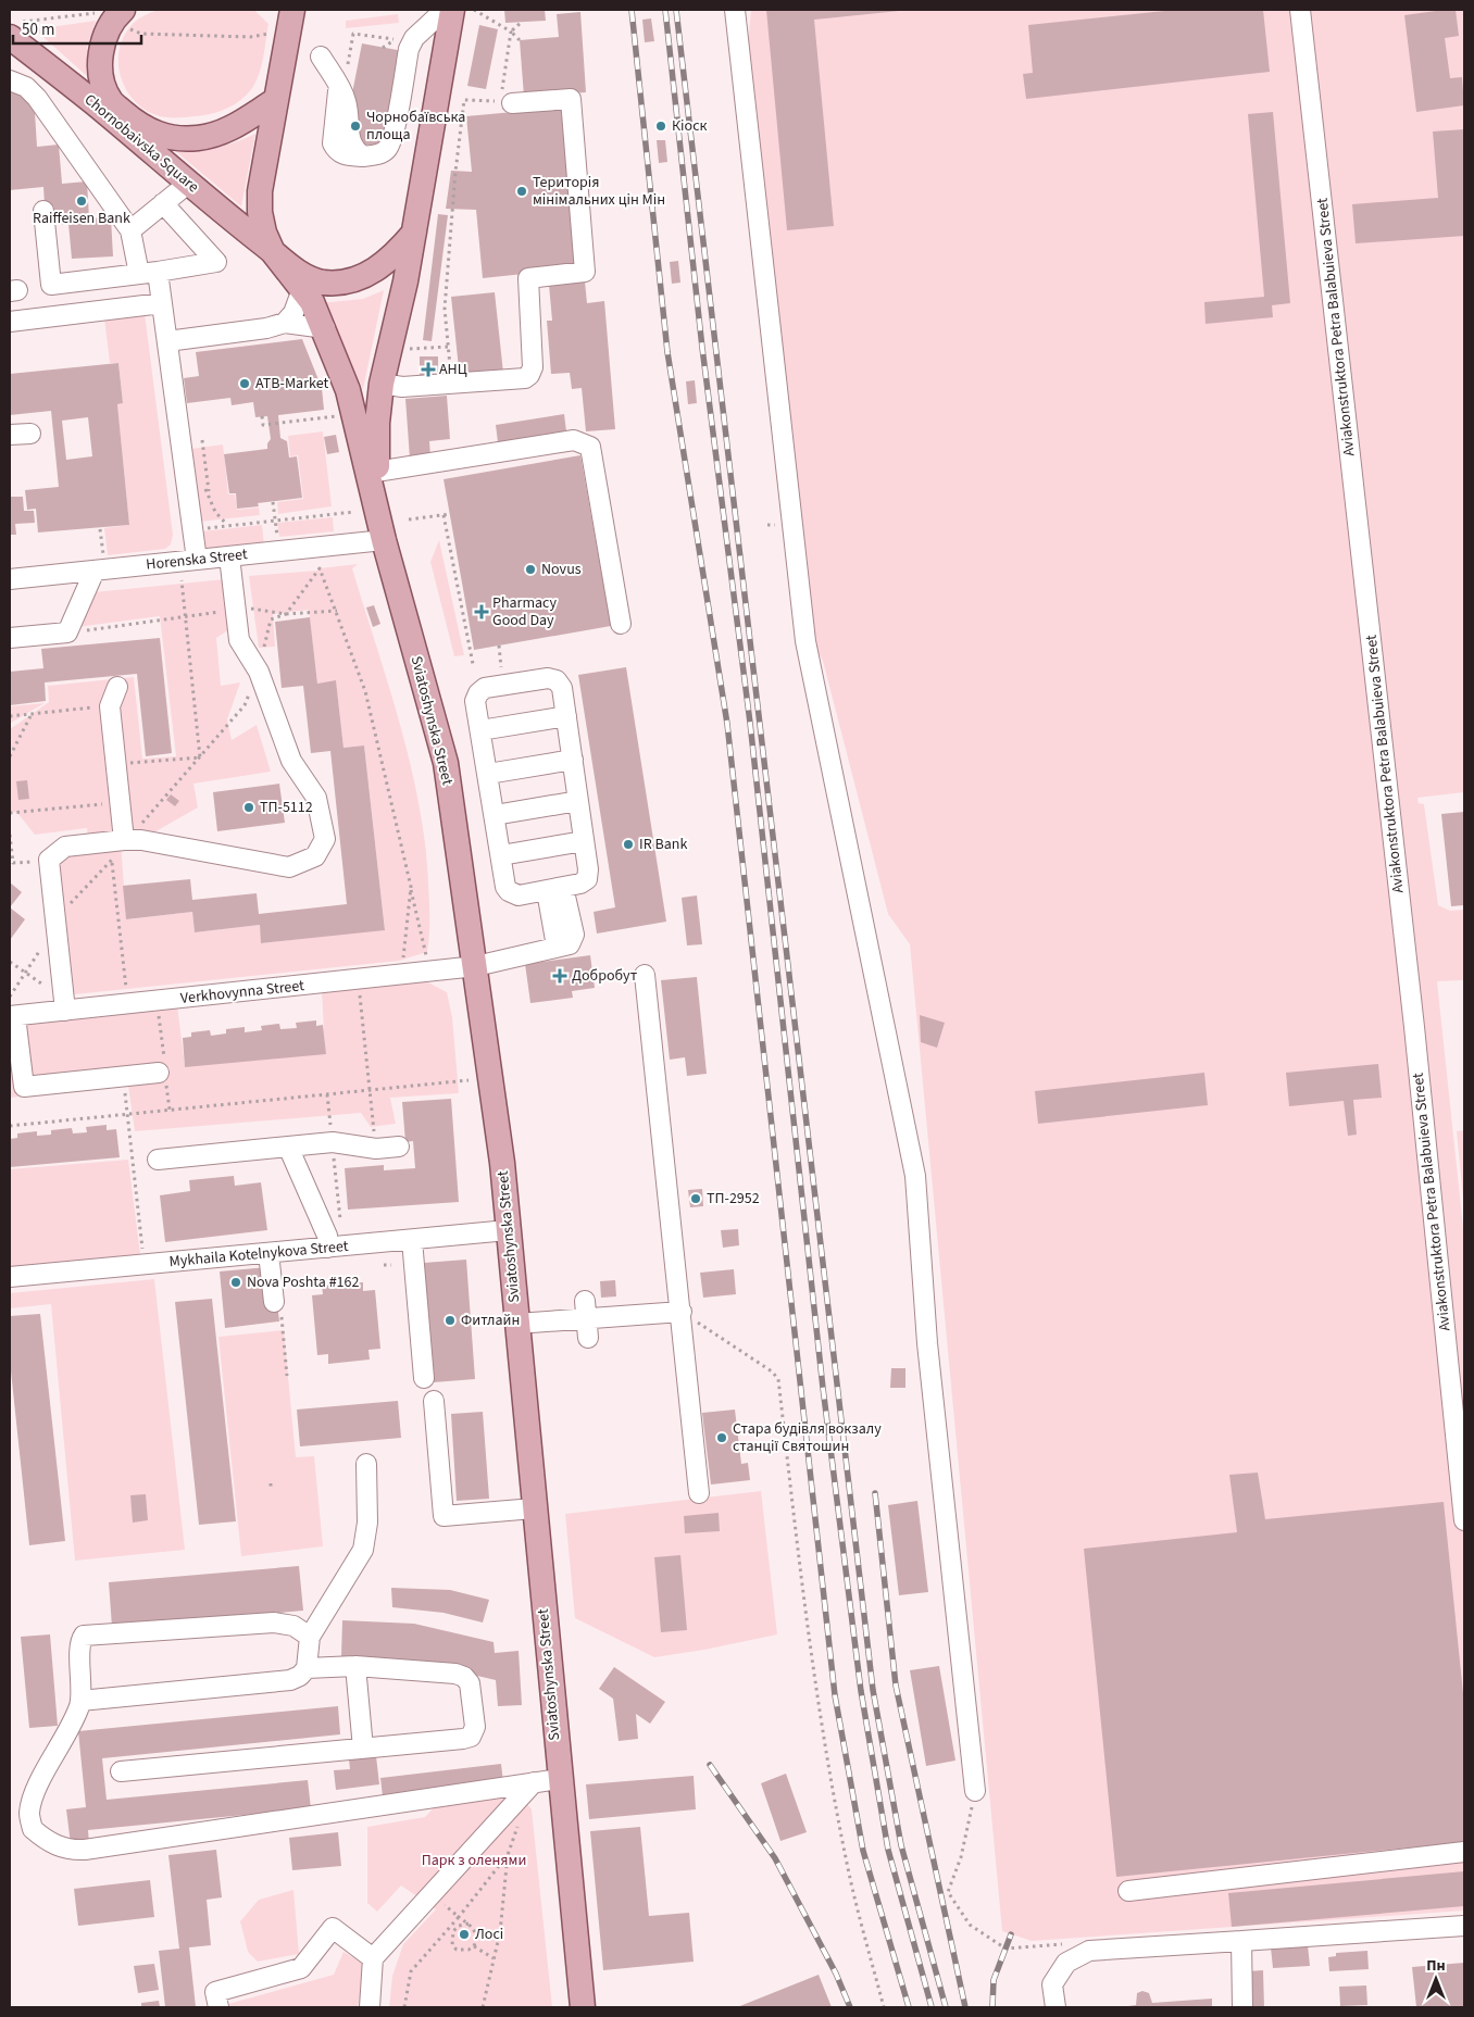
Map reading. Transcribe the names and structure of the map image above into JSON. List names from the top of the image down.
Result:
{
  "streets": {
    "main road": ["Chornobaivska Square", "Sviatoshynska Street"],
    "street": [
      "Aviakonstruktora Petra Balabuieva Street",
      "Horenska Street",
      "Verkhovynna Street",
      "Mykhaila Kotelnykova Street"
    ]
  },
  "crossings": [
    ["Chornobaivska Square", "Sviatoshynska Street"],
    ["Horenska Street", "Sviatoshynska Street"],
    ["Sviatoshynska Street", "Verkhovynna Street"],
    ["Sviatoshynska Street", "Mykhaila Kotelnykova Street"]
  ],
  "parks": ["Парк з оленями"],
  "places": {
    "other": [
      "Чорнобаївська площа",
      "Кіоск",
      "Територія мінімальних цін Мін",
      "Raiffeisen Bank",
      "ATB-Market",
      "Novus",
      "ТП-5112",
      "IR Bank",
      "ТП-2952",
      "Nova Poshta #162",
      "Фитлайн",
      "Стара будівля вокзалу станції Святошин",
      "Лосі"
    ],
    "health": ["АНЦ", "Pharmacy Good Day", "Добробут"]
  },
  "scale_bar": "50 m",
  "north": "top"
}
